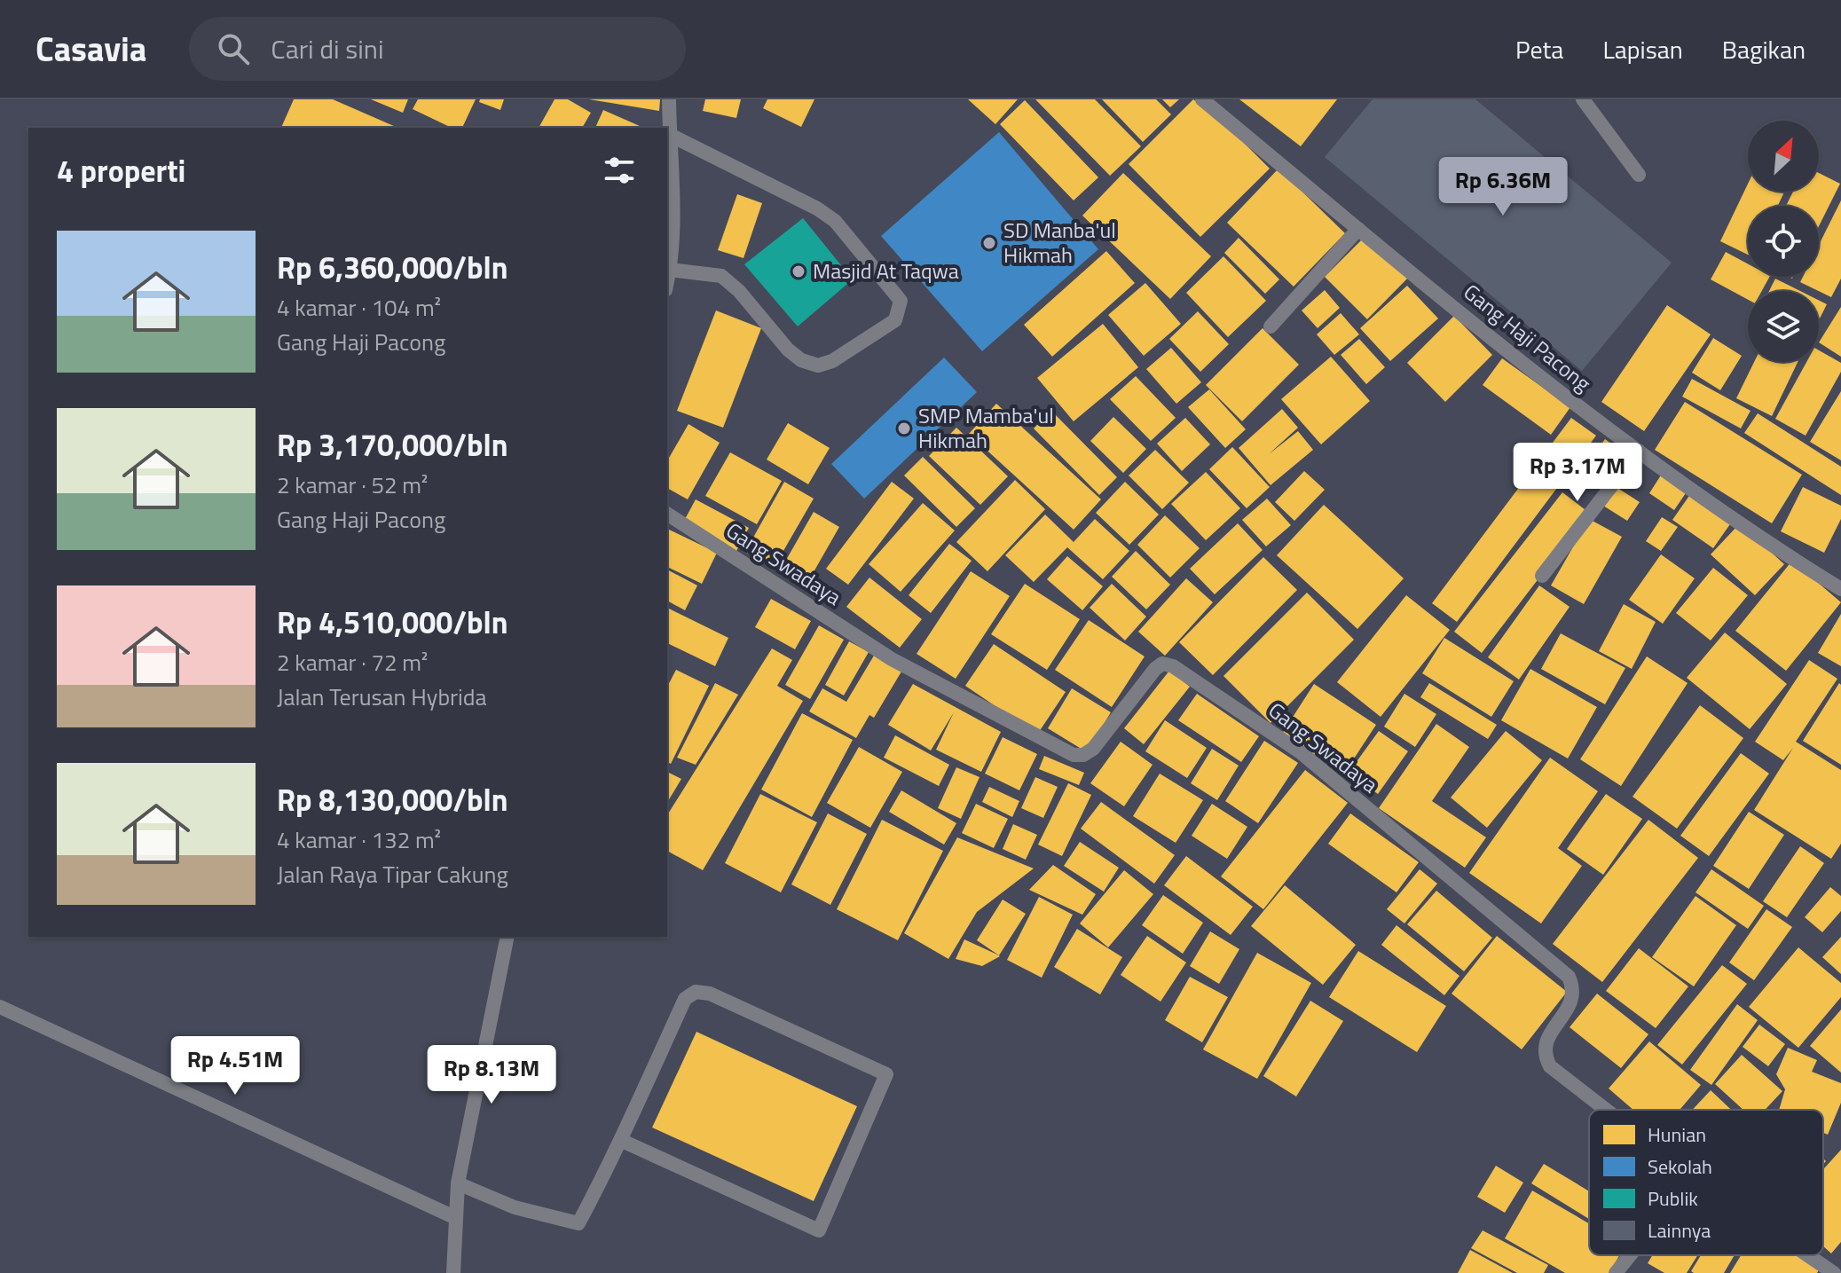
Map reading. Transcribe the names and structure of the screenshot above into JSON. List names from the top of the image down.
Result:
{
  "streets": {
    "street": ["Gang Haji Pacong", "Gang Swadaya"]
  },
  "places": ["SD Manba'ul Hikmah", "Masjid At Taqwa", "SMP Mamba'ul Hikmah"],
  "legend": [
    "Hunian",
    "Sekolah",
    "Publik",
    "Lainnya"
  ],
  "north": "top right",
  "page": {
    "header": "Casavia",
    "search": "Cari di sini",
    "nav": ["Peta", "Lapisan", "Bagikan"],
    "heading": "4 properti",
    "price": [
      "Rp 6.36M",
      "Rp 3.17M",
      "Rp 4.51M",
      "Rp 8.13M"
    ],
    "list": [
      {
        "name": "Rp 6,360,000/bln",
        "note": "4 kamar · 104 m² · Gang Haji Pacong"
      },
      {
        "name": "Rp 3,170,000/bln",
        "note": "2 kamar · 52 m² · Gang Haji Pacong"
      },
      {
        "name": "Rp 4,510,000/bln",
        "note": "2 kamar · 72 m² · Jalan Terusan Hybrida"
      },
      {
        "name": "Rp 8,130,000/bln",
        "note": "4 kamar · 132 m² · Jalan Raya Tipar Cakung"
      }
    ]
  }
}
